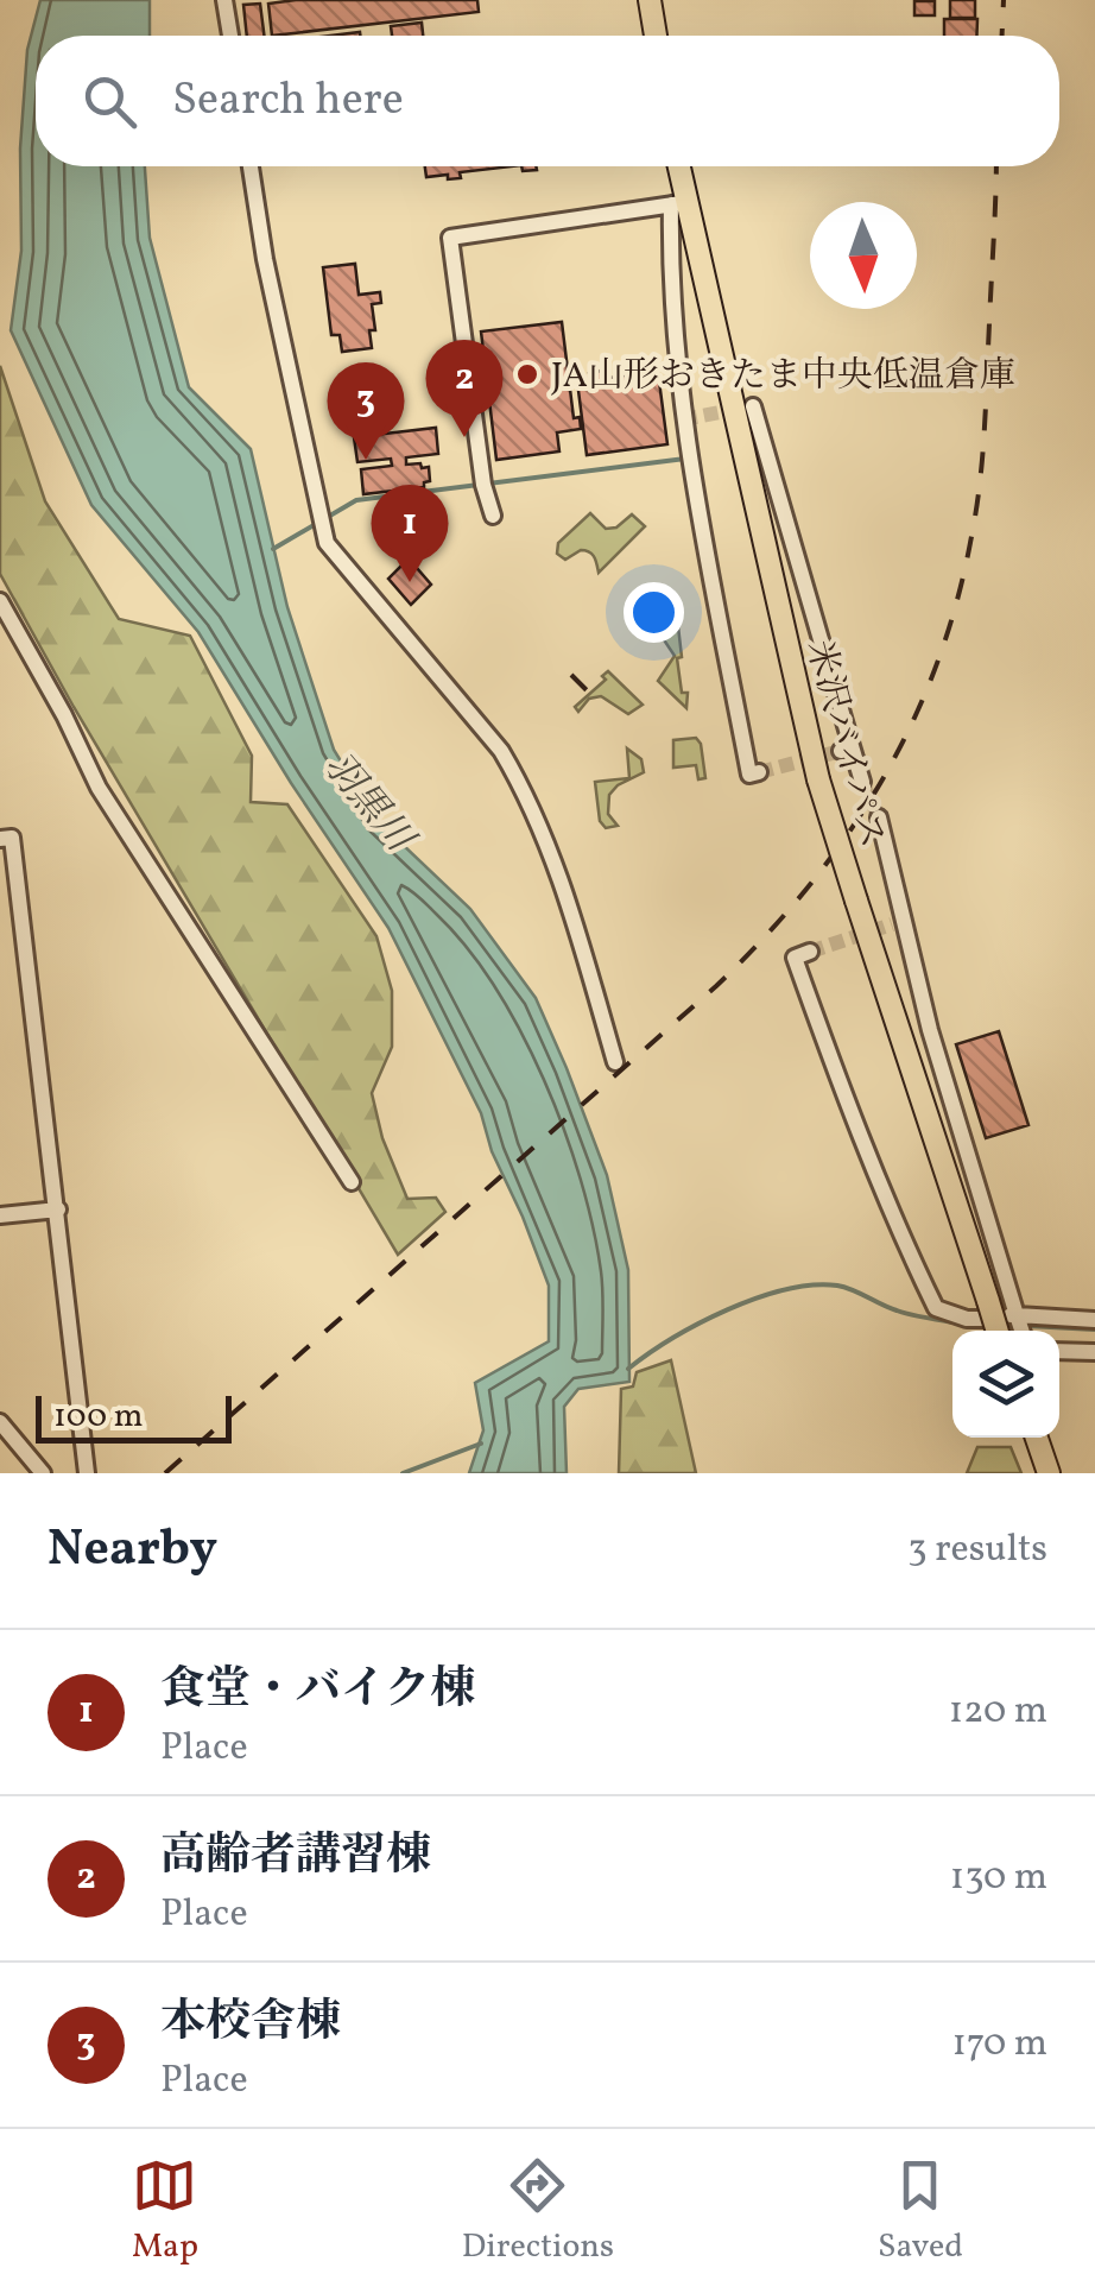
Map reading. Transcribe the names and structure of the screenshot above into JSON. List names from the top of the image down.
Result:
{
  "streets": {
    "highway": ["米沢バイパス"]
  },
  "water": ["羽黒川"],
  "places": ["JA山形おきたま中央低温倉庫"],
  "scale_bar": "100 m",
  "north": "bottom",
  "page": {
    "search": "Search here",
    "pins": ["2", "3", "1"],
    "scale": "100 m",
    "heading": ["Nearby", "3 results"],
    "list": [
      {
        "mark": "1",
        "name": "食堂・バイク棟",
        "note": "Place",
        "value": "120 m"
      },
      {
        "mark": "2",
        "name": "高齢者講習棟",
        "note": "Place",
        "value": "130 m"
      },
      {
        "mark": "3",
        "name": "本校舎棟",
        "note": "Place",
        "value": "170 m"
      }
    ],
    "nav": ["Map", "Directions", "Saved"]
  }
}
